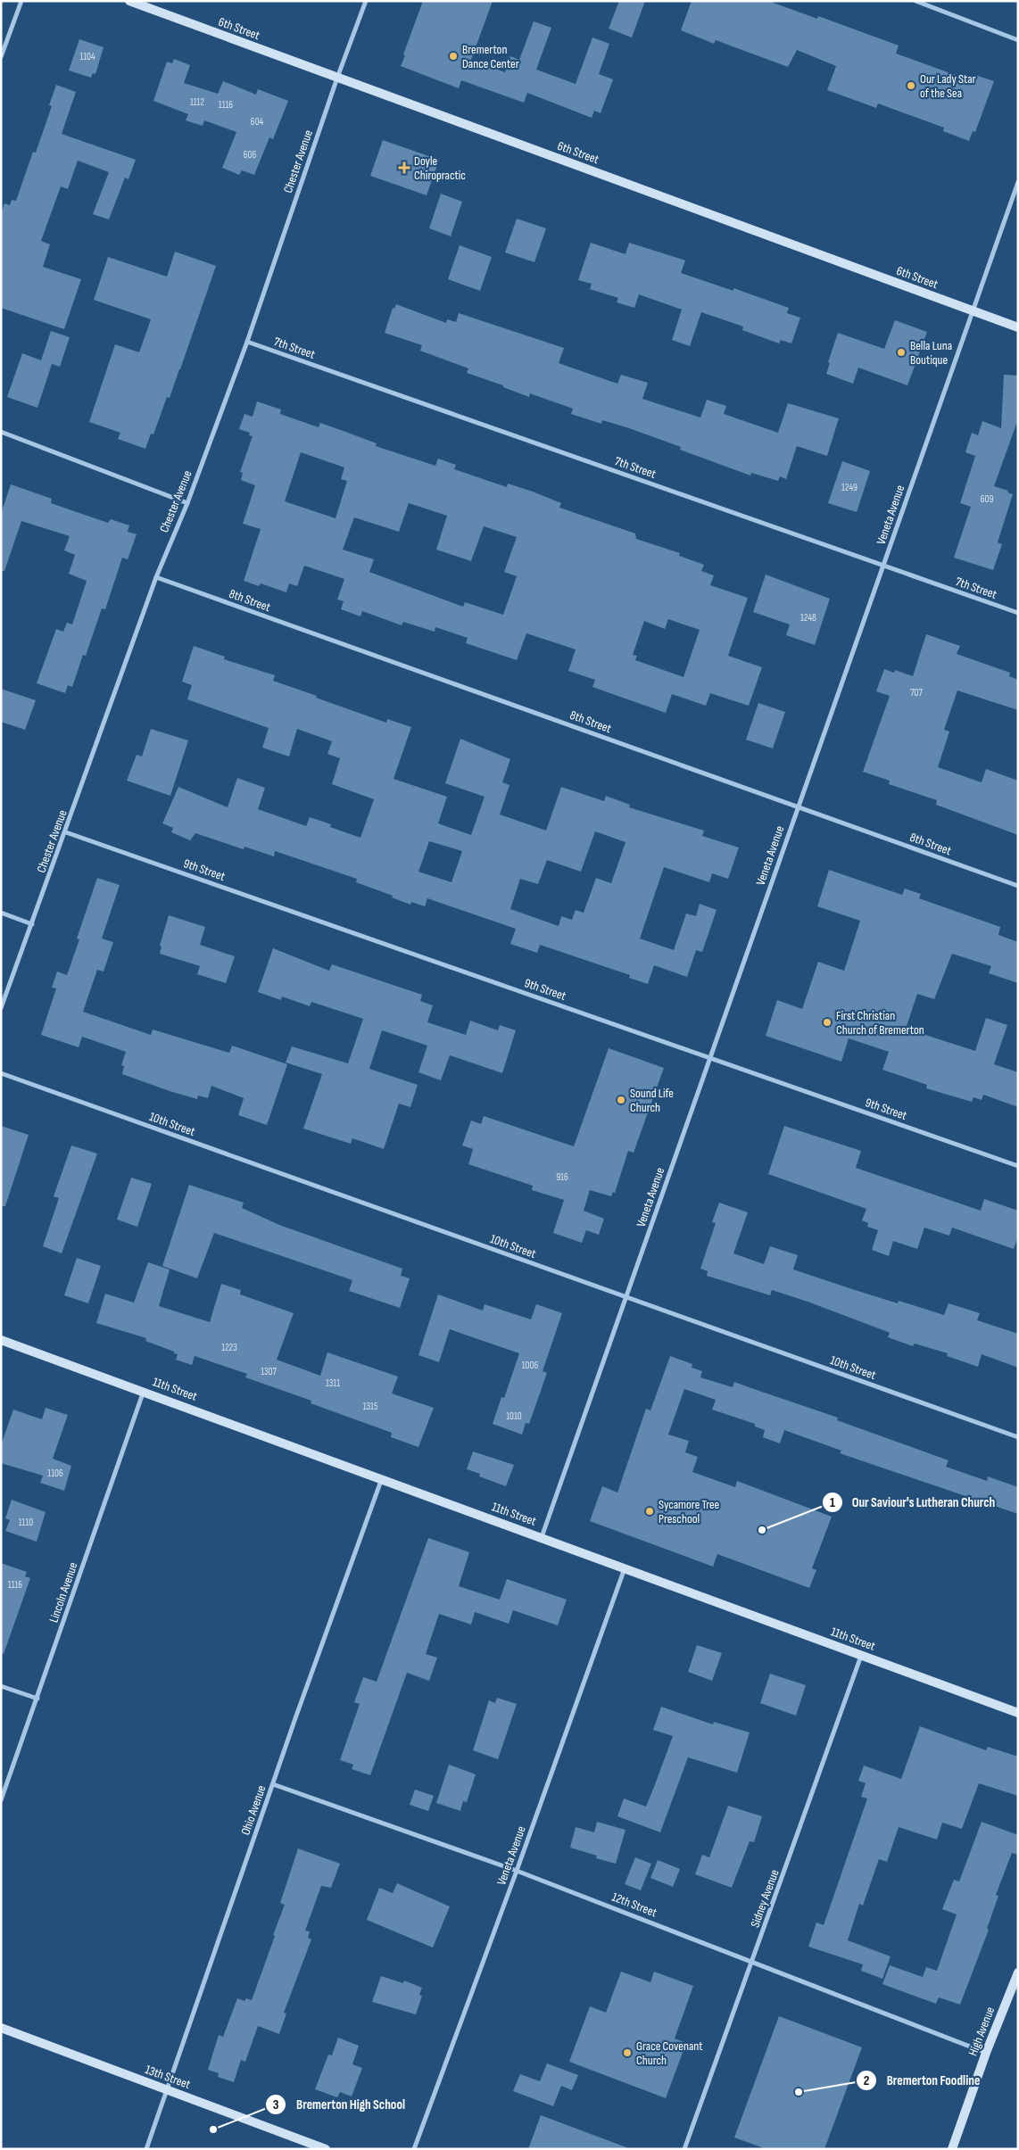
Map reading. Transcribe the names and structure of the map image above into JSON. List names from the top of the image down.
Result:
{
  "streets": {
    "main road": [
      "6th Street",
      "11th Street",
      "High Avenue",
      "13th Street"
    ],
    "street": [
      "Chester Avenue",
      "7th Street",
      "Veneta Avenue",
      "8th Street",
      "9th Street",
      "10th Street",
      "Lincoln Avenue",
      "Ohio Avenue",
      "Sidney Avenue",
      "12th Street"
    ]
  },
  "crossings": [
    ["6th Street", "Chester Avenue"],
    ["6th Street", "Veneta Avenue"],
    ["Chester Avenue", "7th Street"],
    ["Chester Avenue", "8th Street"],
    ["Chester Avenue", "9th Street"],
    ["7th Street", "Veneta Avenue"],
    ["Veneta Avenue", "8th Street"],
    ["Veneta Avenue", "9th Street"],
    ["Veneta Avenue", "10th Street"],
    ["Veneta Avenue", "11th Street"],
    ["Veneta Avenue", "12th Street"],
    ["11th Street", "Lincoln Avenue"],
    ["11th Street", "Ohio Avenue"],
    ["11th Street", "Sidney Avenue"],
    ["Ohio Avenue", "12th Street"],
    ["Ohio Avenue", "13th Street"],
    ["Sidney Avenue", "12th Street"],
    ["12th Street", "High Avenue"]
  ],
  "places": {
    "other": [
      "Bremerton Dance Center",
      "Our Lady Star of the Sea",
      "Bella Luna Boutique",
      "First Christian Church of Bremerton",
      "Sound Life Church",
      "Sycamore Tree Preschool",
      "Our Saviour's Lutheran Church",
      "Grace Covenant Church",
      "Bremerton Foodline",
      "Bremerton High School"
    ],
    "health": ["Doyle Chiropractic"]
  },
  "house_numbers": [
    "1104",
    "1112",
    "1116",
    "604",
    "606",
    "1249",
    "609",
    "1248",
    "707",
    "916",
    "1223",
    "1006",
    "1307",
    "1311",
    "1315",
    "1010",
    "1106",
    "1110",
    "1116"
  ]
}
